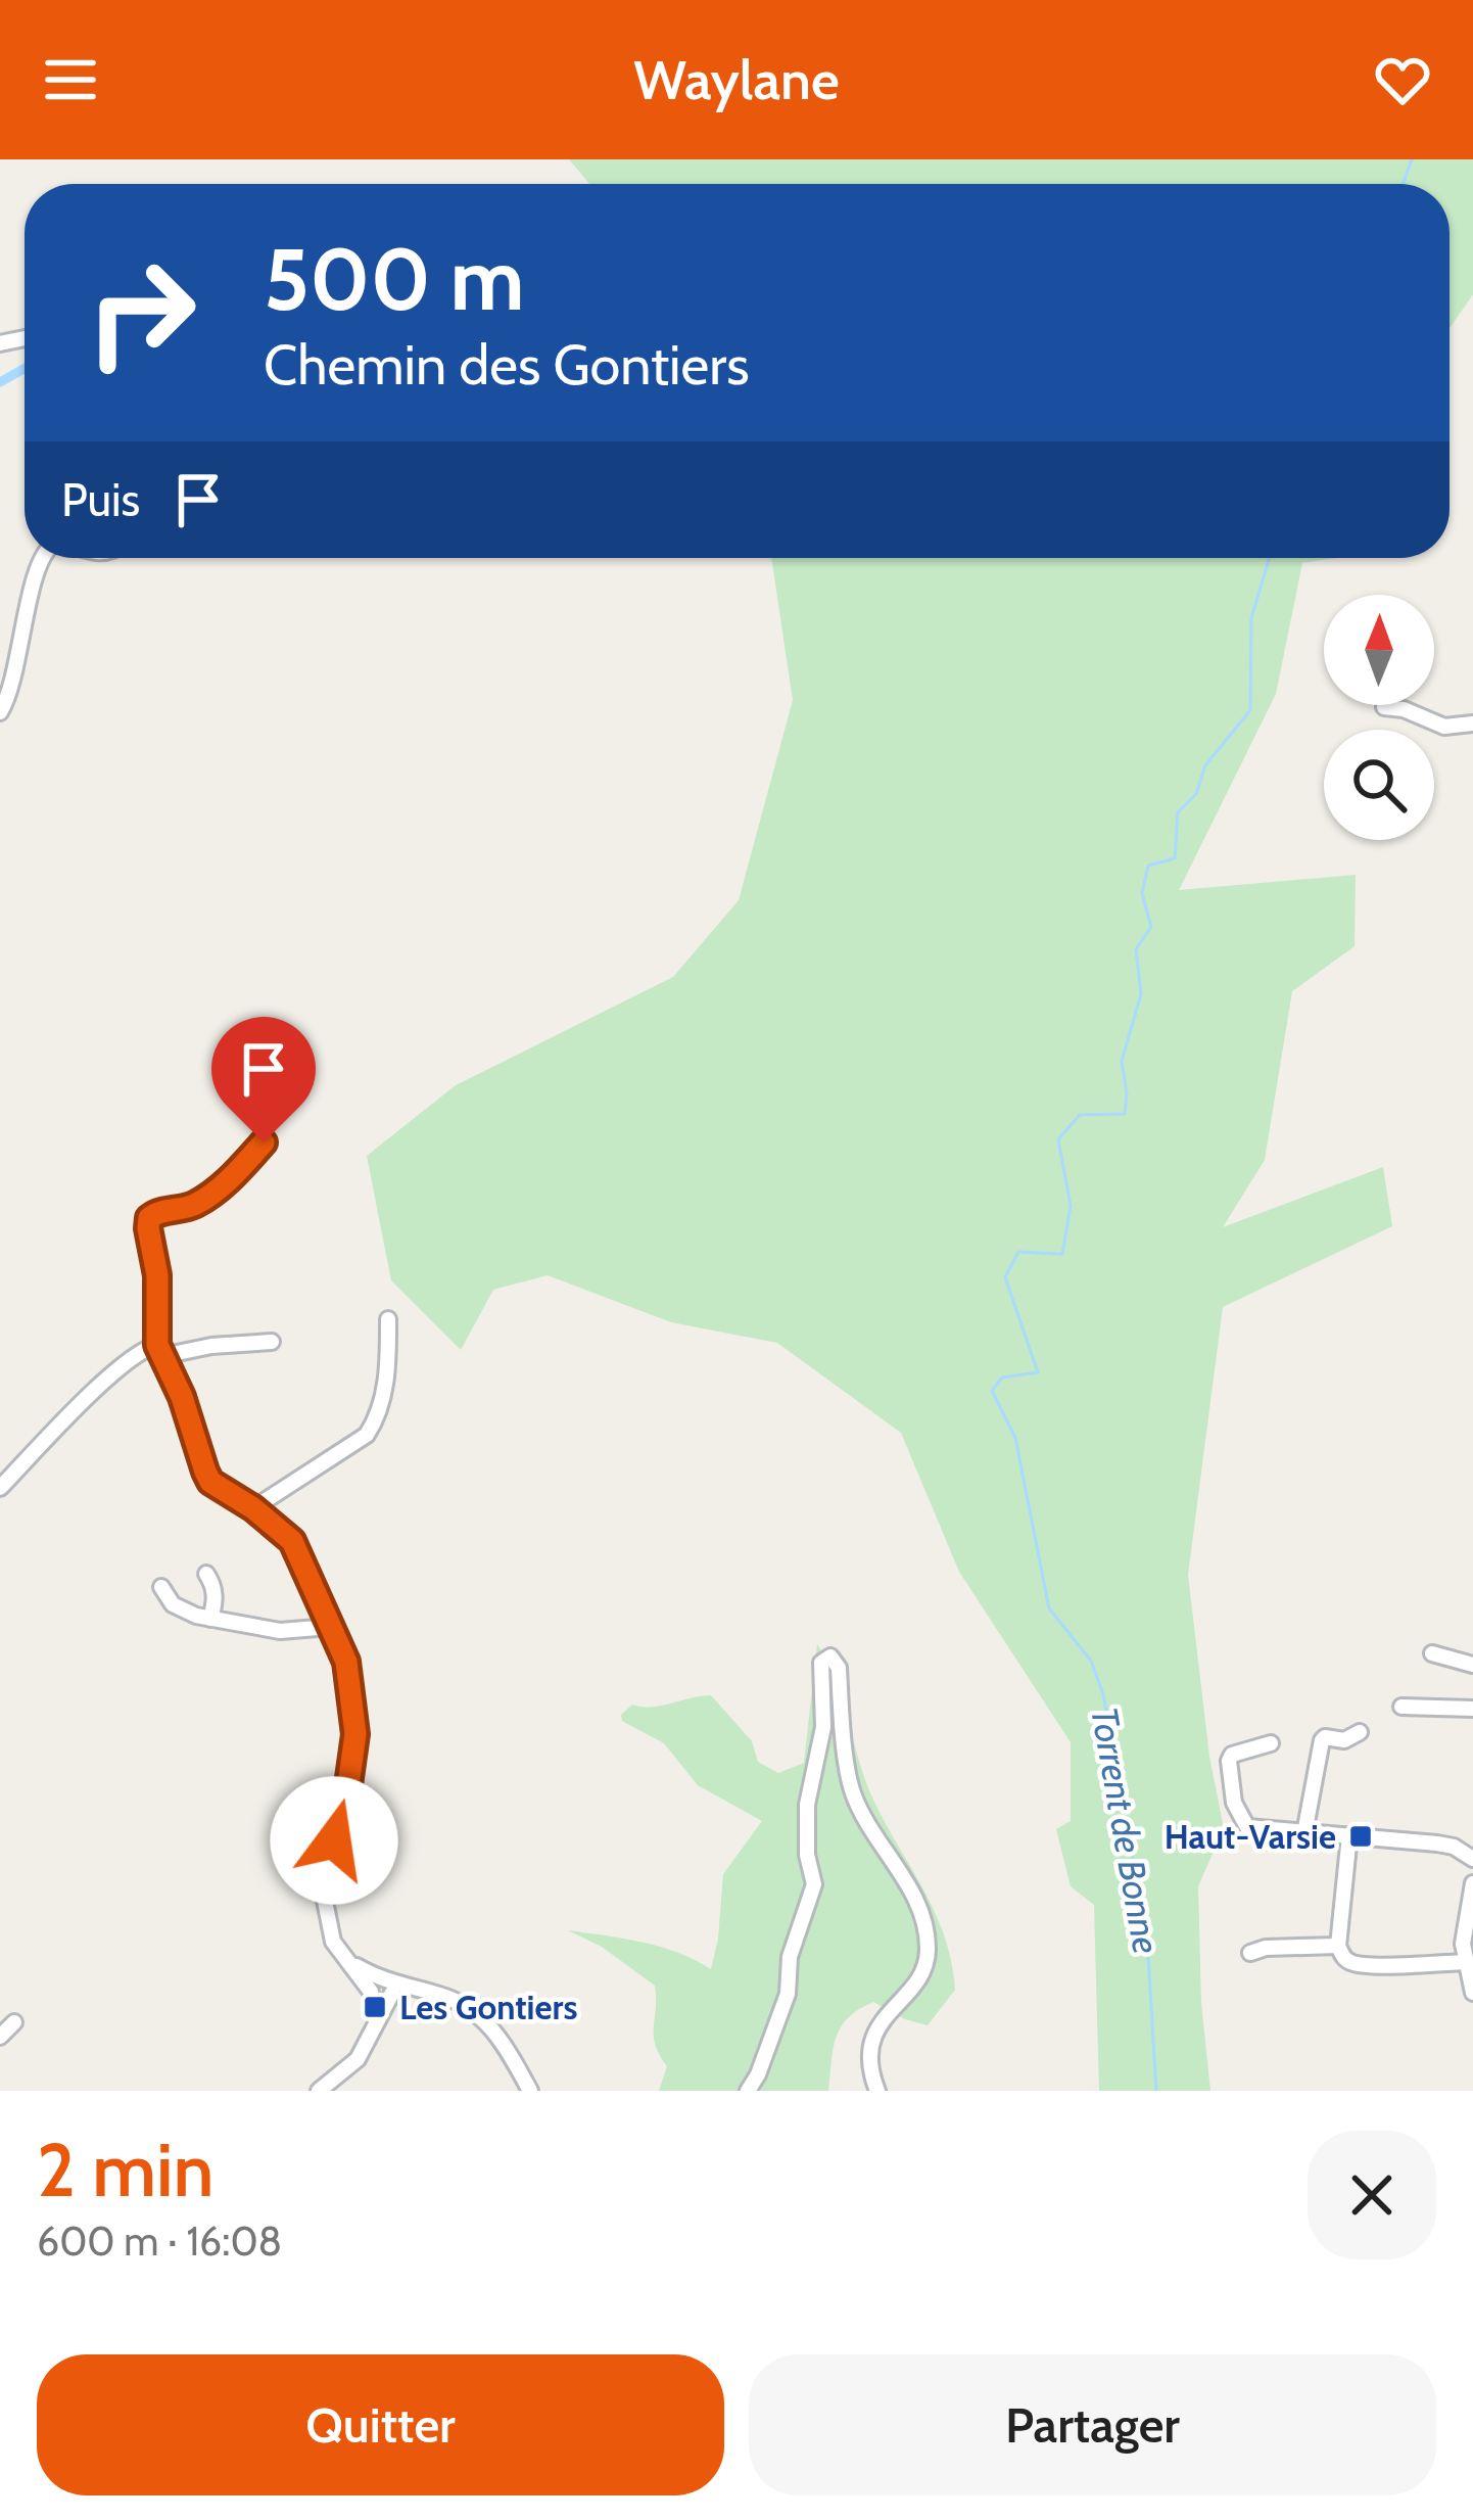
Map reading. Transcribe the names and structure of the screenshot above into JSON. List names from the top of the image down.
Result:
{
  "water": ["Torrent de Bonne"],
  "places": {
    "transit": ["Haut-Varsie", "Les Gontiers"]
  },
  "north": "top",
  "page": {
    "header": "Waylane",
    "turn": ["500 m", "Chemin des Gontiers"],
    "then": "Puis",
    "heading": ["2 min", "600 m · 16:08"],
    "buttons": ["Quitter", "Partager"]
  }
}
